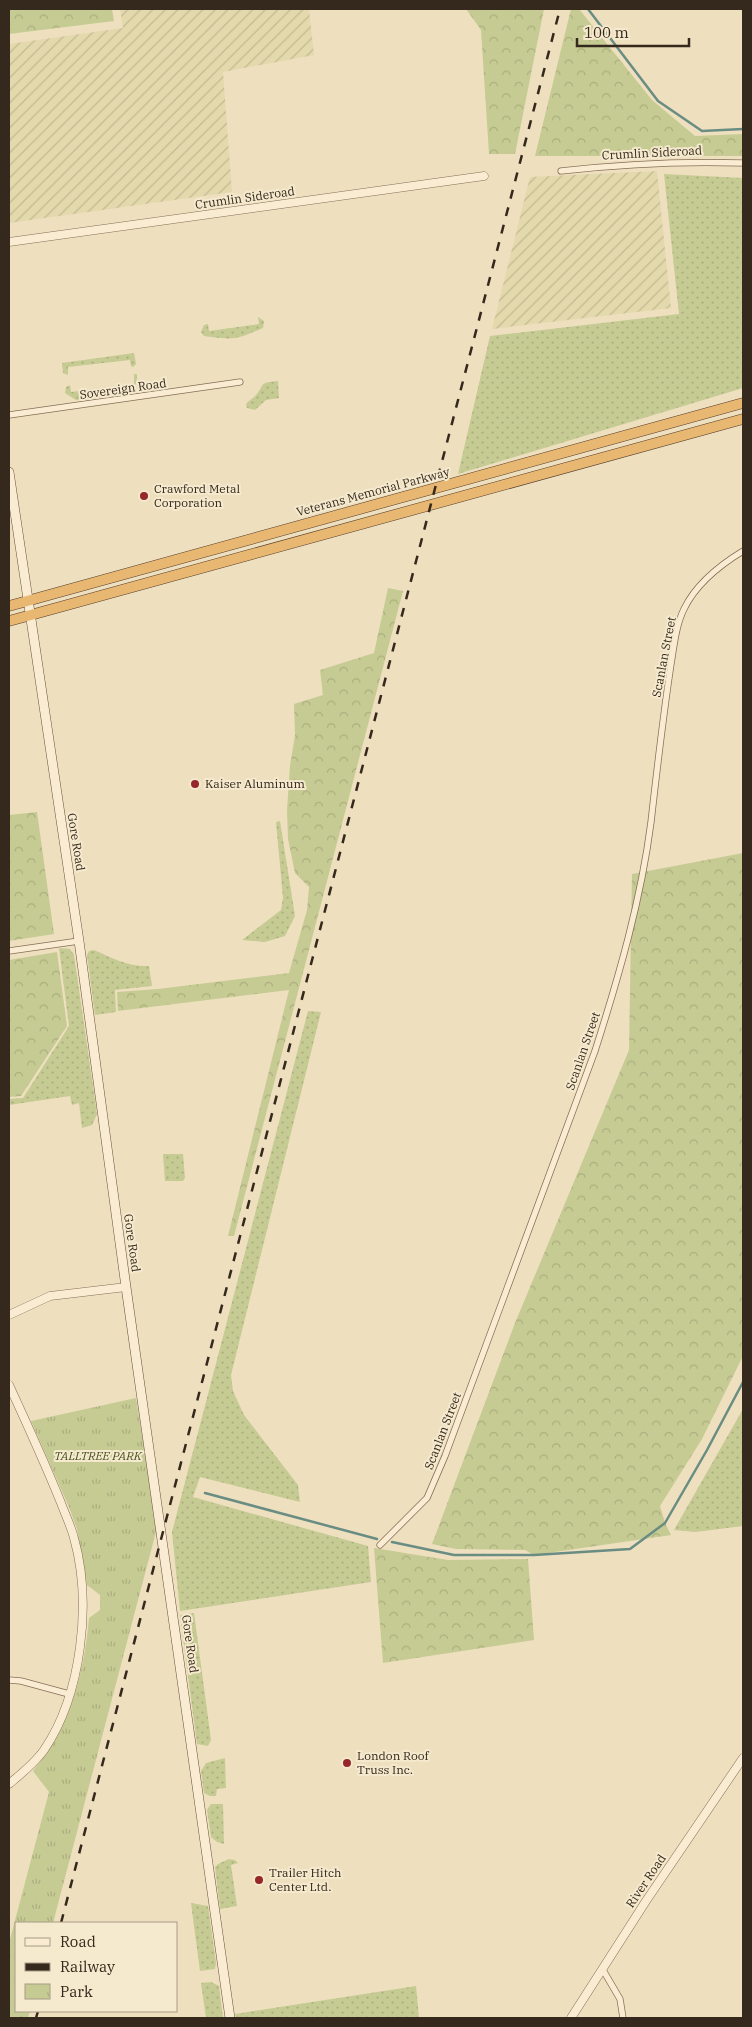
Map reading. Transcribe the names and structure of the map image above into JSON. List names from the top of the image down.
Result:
{
  "streets": {
    "highway": ["Veterans Memorial Parkway"],
    "main road": ["Gore Road"],
    "street": [
      "Crumlin Sideroad",
      "Sovereign Road",
      "Scanlan Street",
      "River Road"
    ]
  },
  "crossings": [
    ["Veterans Memorial Parkway", "Gore Road"]
  ],
  "parks": ["TALLTREE PARK"],
  "places": [
    "Crawford Metal Corporation",
    "Kaiser Aluminum",
    "London Roof Truss Inc.",
    "Trailer Hitch Center Ltd."
  ],
  "legend": ["Road", "Railway", "Park"],
  "scale_bar": "100 m"
}
